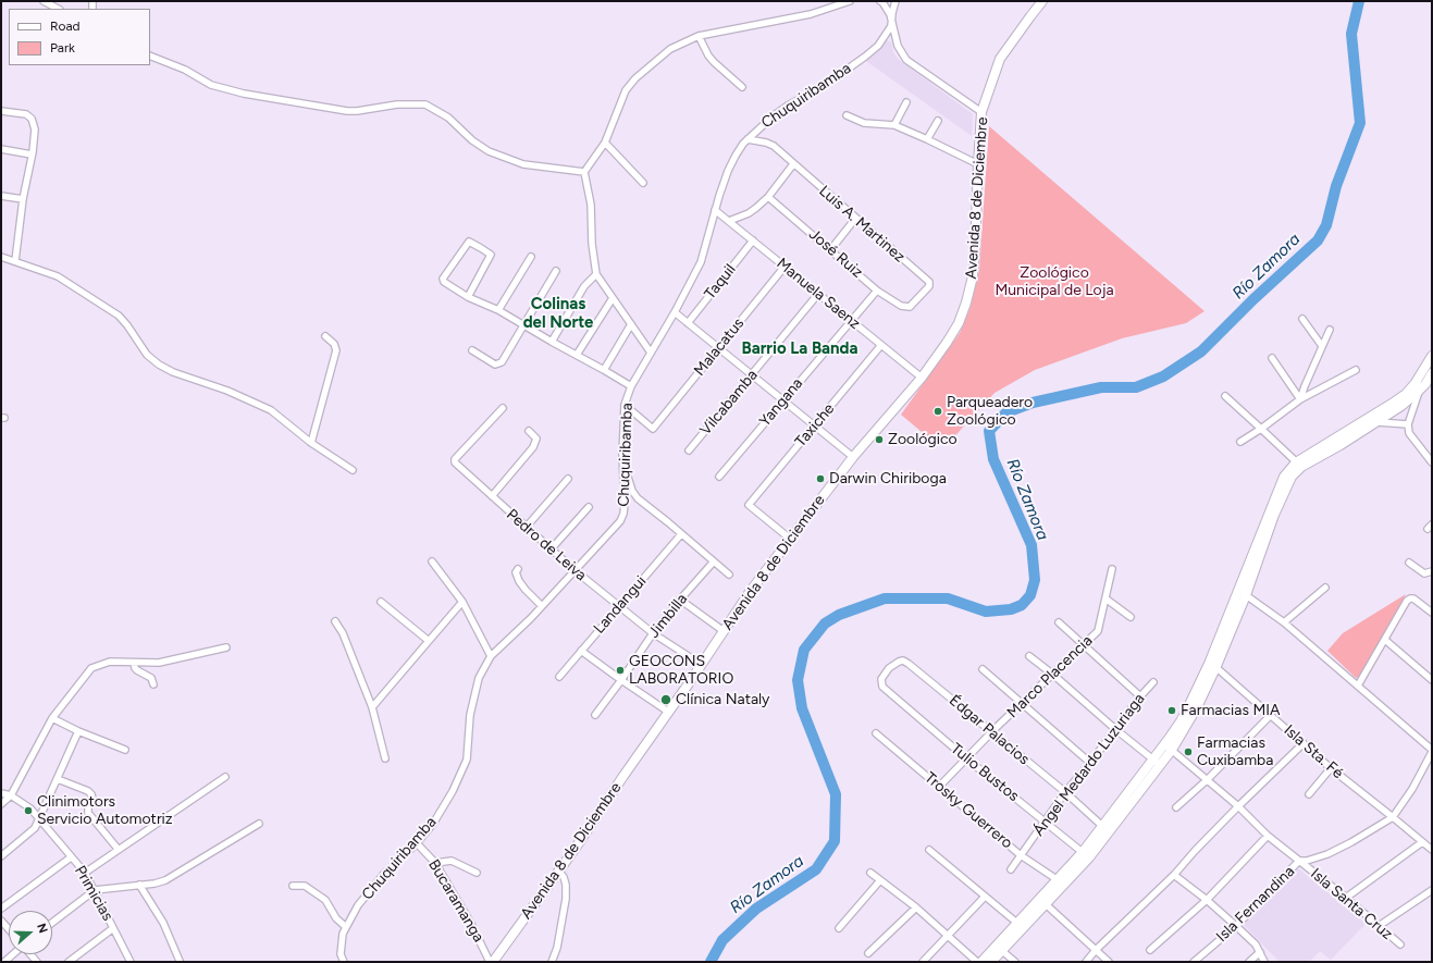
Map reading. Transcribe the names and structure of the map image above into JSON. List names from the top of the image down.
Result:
{
  "streets": {
    "main road": ["Avenida 8 de Diciembre"],
    "street": [
      "Chuquiribamba",
      "Luis A. Martinez",
      "José Ruiz",
      "Taquil",
      "Manuela Saenz",
      "Malacatus",
      "Vilcabamba",
      "Yangana",
      "Taxiche",
      "Pedro de Leiva",
      "Landangui",
      "Jimbilla",
      "Marco Placencia",
      "Édgar Palacios",
      "Isla Sta. Fé",
      "Ángel Medardo Luzuriaga",
      "Tulio Bustos",
      "Trosky Guerrero",
      "Primicias",
      "Bucaramanga",
      "Isla Fernandina",
      "Isla Santa Cruz"
    ]
  },
  "crossings": [
    ["Chuquiribamba", "Luis A. Martinez"],
    ["Chuquiribamba", "Manuela Saenz"],
    ["Chuquiribamba", "Malacatus"],
    ["Chuquiribamba", "Pedro de Leiva"],
    ["Chuquiribamba", "Bucaramanga"],
    ["Avenida 8 de Diciembre", "Manuela Saenz"],
    ["Avenida 8 de Diciembre", "Taxiche"],
    ["Avenida 8 de Diciembre", "Pedro de Leiva"],
    ["Avenida 8 de Diciembre", "Bucaramanga"],
    ["Luis A. Martinez", "José Ruiz"],
    ["José Ruiz", "Yangana"],
    ["Taquil", "Manuela Saenz"],
    ["Manuela Saenz", "Malacatus"],
    ["Manuela Saenz", "Vilcabamba"],
    ["Manuela Saenz", "Yangana"],
    ["Manuela Saenz", "Taxiche"],
    ["Pedro de Leiva", "Landangui"],
    ["Pedro de Leiva", "Jimbilla"],
    ["Marco Placencia", "Édgar Palacios"],
    ["Marco Placencia", "Tulio Bustos"],
    ["Marco Placencia", "Trosky Guerrero"],
    ["Édgar Palacios", "Ángel Medardo Luzuriaga"],
    ["Édgar Palacios", "Tulio Bustos"],
    ["Isla Sta. Fé", "Isla Fernandina"],
    ["Ángel Medardo Luzuriaga", "Tulio Bustos"],
    ["Ángel Medardo Luzuriaga", "Trosky Guerrero"],
    ["Isla Fernandina", "Isla Santa Cruz"]
  ],
  "districts": ["Colinas del Norte", "Barrio La Banda"],
  "water": ["Río Zamora"],
  "parks": ["Zoológico Municipal de Loja"],
  "places": [
    "Parqueadero Zoológico",
    "Zoológico",
    "Darwin Chiriboga",
    "GEOCONS LABORATORIO",
    "Clínica Nataly",
    "Farmacias MIA",
    "Farmacias Cuxibamba",
    "Clinimotors Servicio Automotriz"
  ],
  "legend": ["Road", "Park"],
  "north": "right"
}
